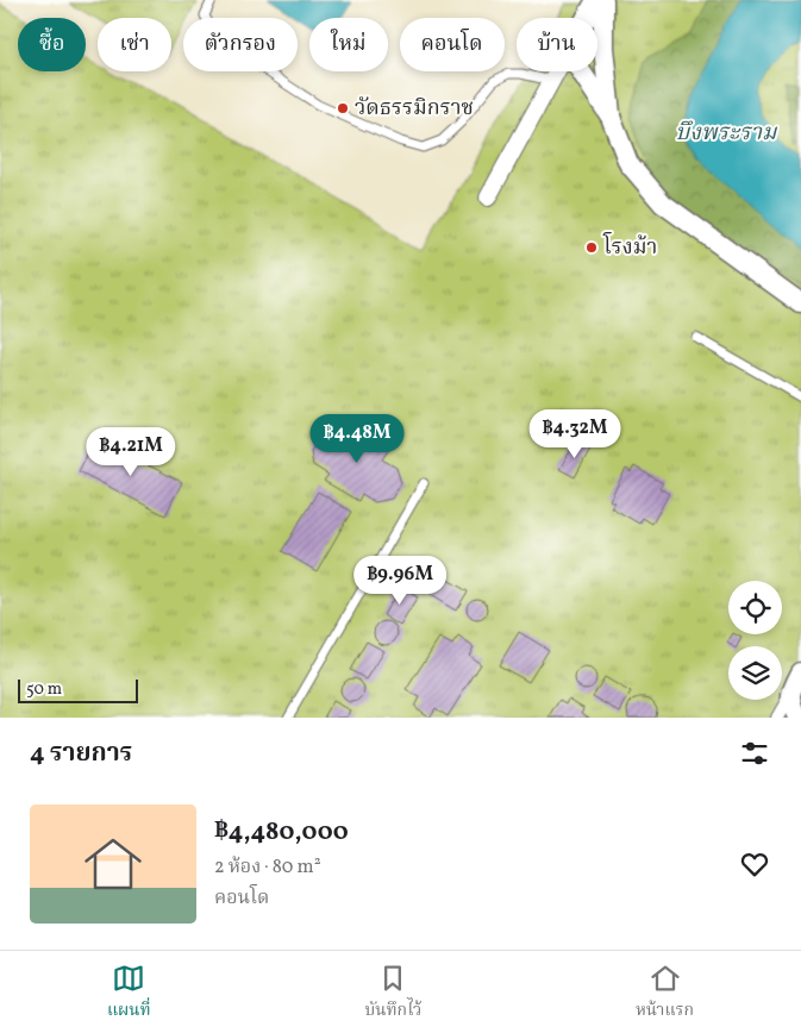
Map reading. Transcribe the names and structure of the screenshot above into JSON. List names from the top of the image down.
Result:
{
  "water": ["บึงพระราม"],
  "places": ["วัดธรรมิกราช", "โรงม้า"],
  "scale_bar": "50 m",
  "page": {
    "chip": [
      "ซื้อ",
      "เช่า",
      "ตัวกรอง",
      "ใหม่",
      "คอนโด",
      "บ้าน"
    ],
    "price": [
      "฿4.32M",
      "฿4.48M",
      "฿4.21M",
      "฿9.96M"
    ],
    "scale": "50 m",
    "heading": "4 รายการ",
    "list": [
      {
        "name": "฿4,480,000",
        "note": "2 ห้อง · 80 m² · คอนโด"
      }
    ],
    "tabs": ["แผนที่", "บันทึกไว้", "หน้าแรก"]
  }
}
